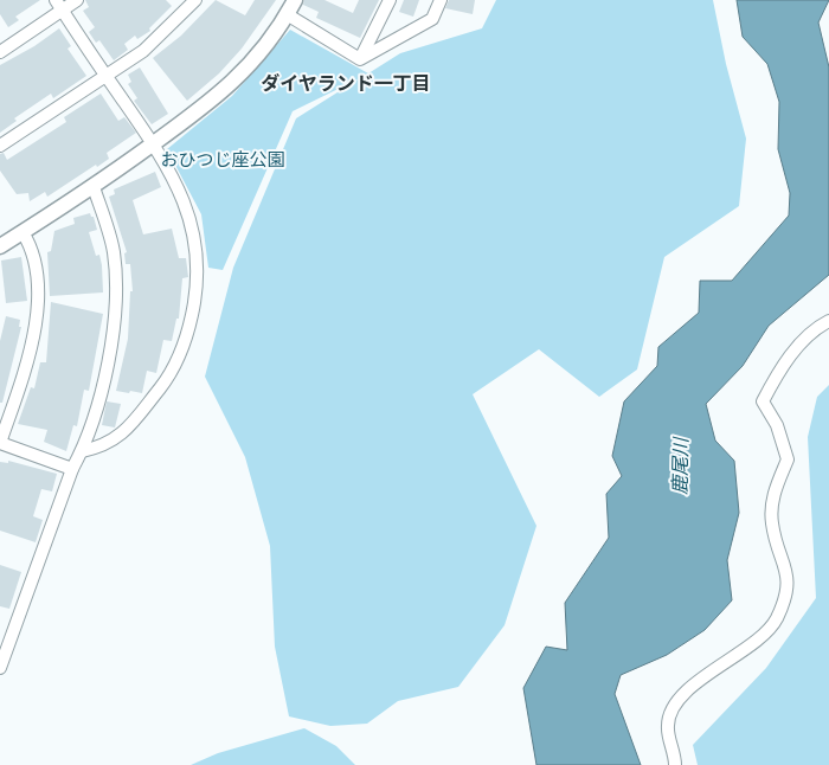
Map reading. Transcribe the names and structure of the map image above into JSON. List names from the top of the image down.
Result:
{
  "districts": ["ダイヤランド一丁目"],
  "water": ["鹿尾川"],
  "parks": ["おひつじ座公園"]
}
